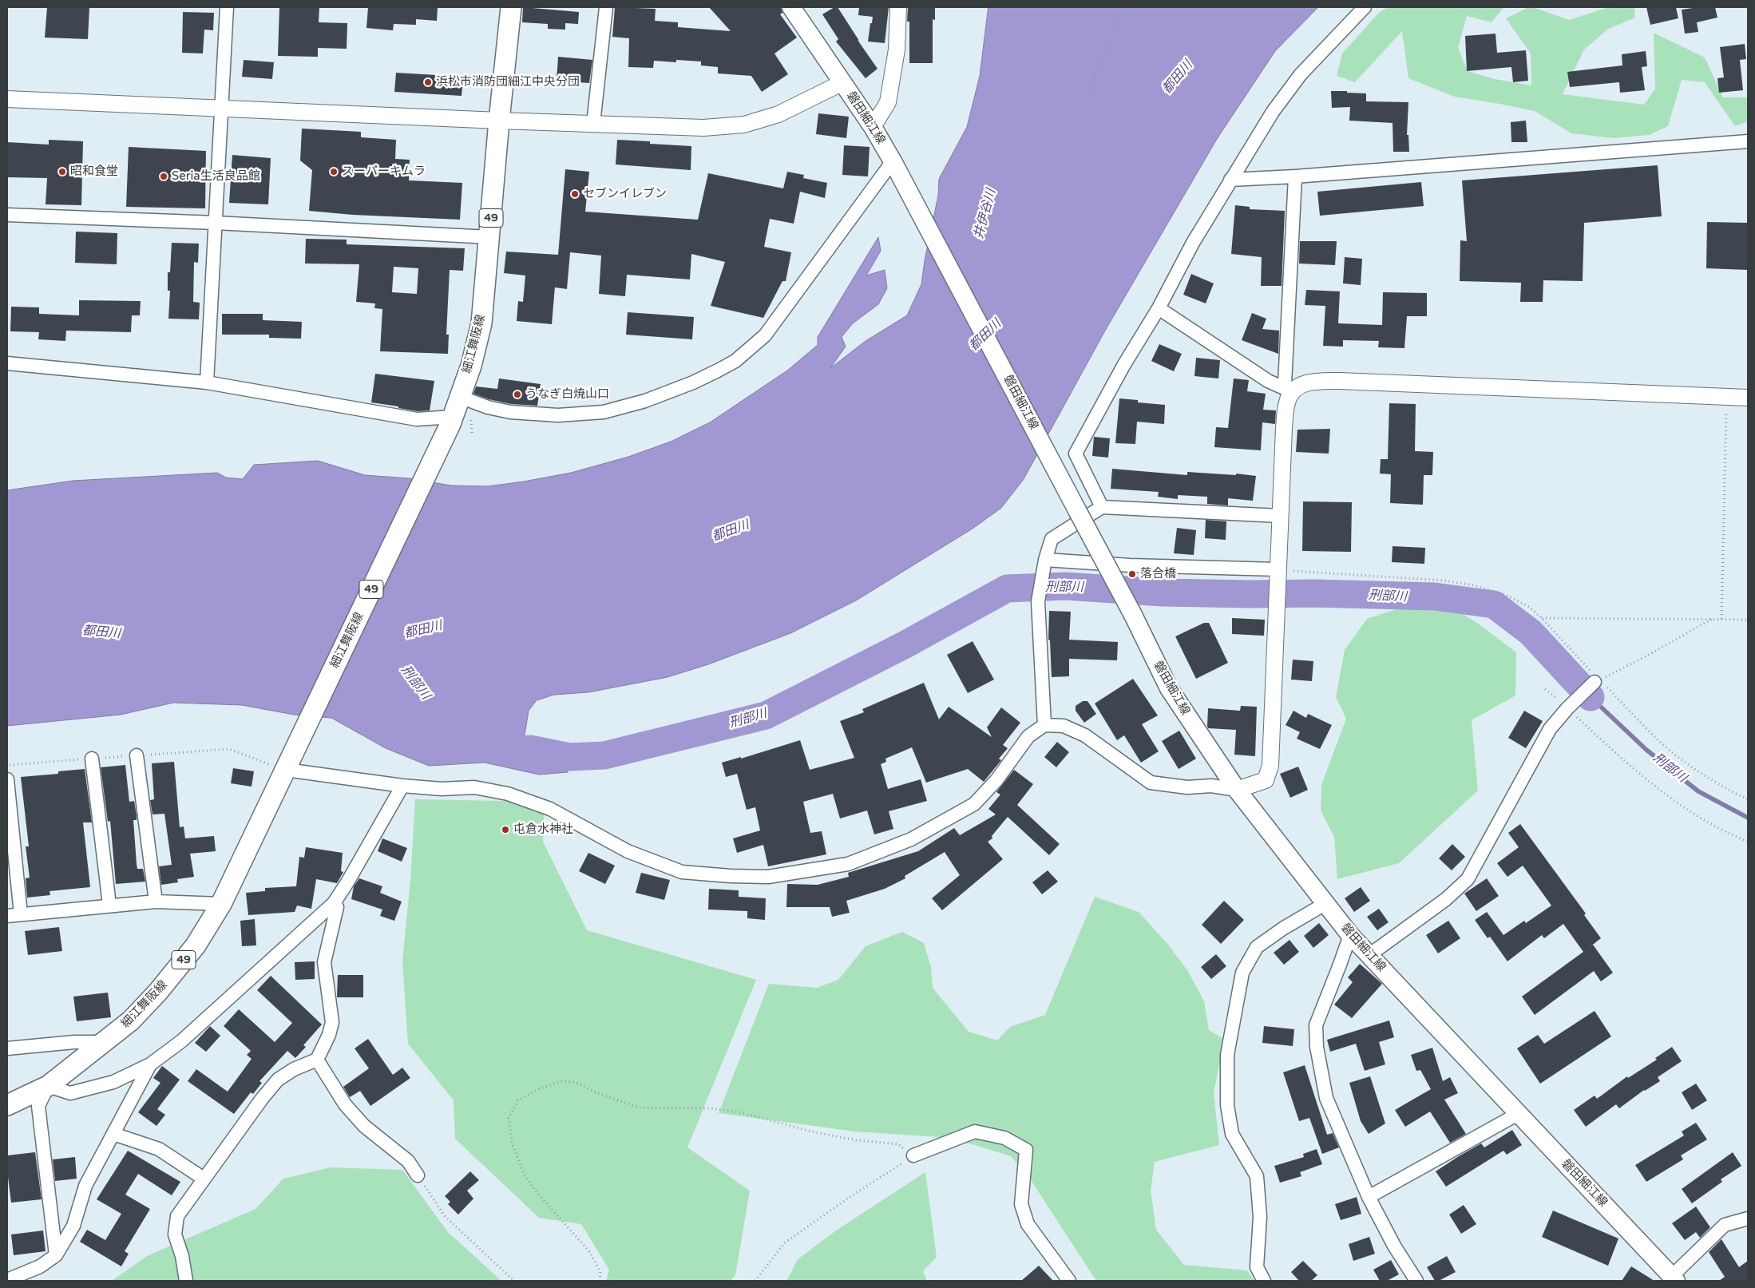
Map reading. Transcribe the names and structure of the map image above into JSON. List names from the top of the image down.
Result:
{
  "streets": {
    "main road": ["磐田細江線", "49", "細江舞阪線"]
  },
  "water": ["都田川", "井伊谷川", "刑部川"],
  "places": [
    "浜松市消防団細江中央分団",
    "昭和食堂",
    "スーパーキムラ",
    "Seria生活良品館",
    "セブンイレブン",
    "うなぎ白焼山口",
    "落合橋",
    "屯倉水神社"
  ]
}
